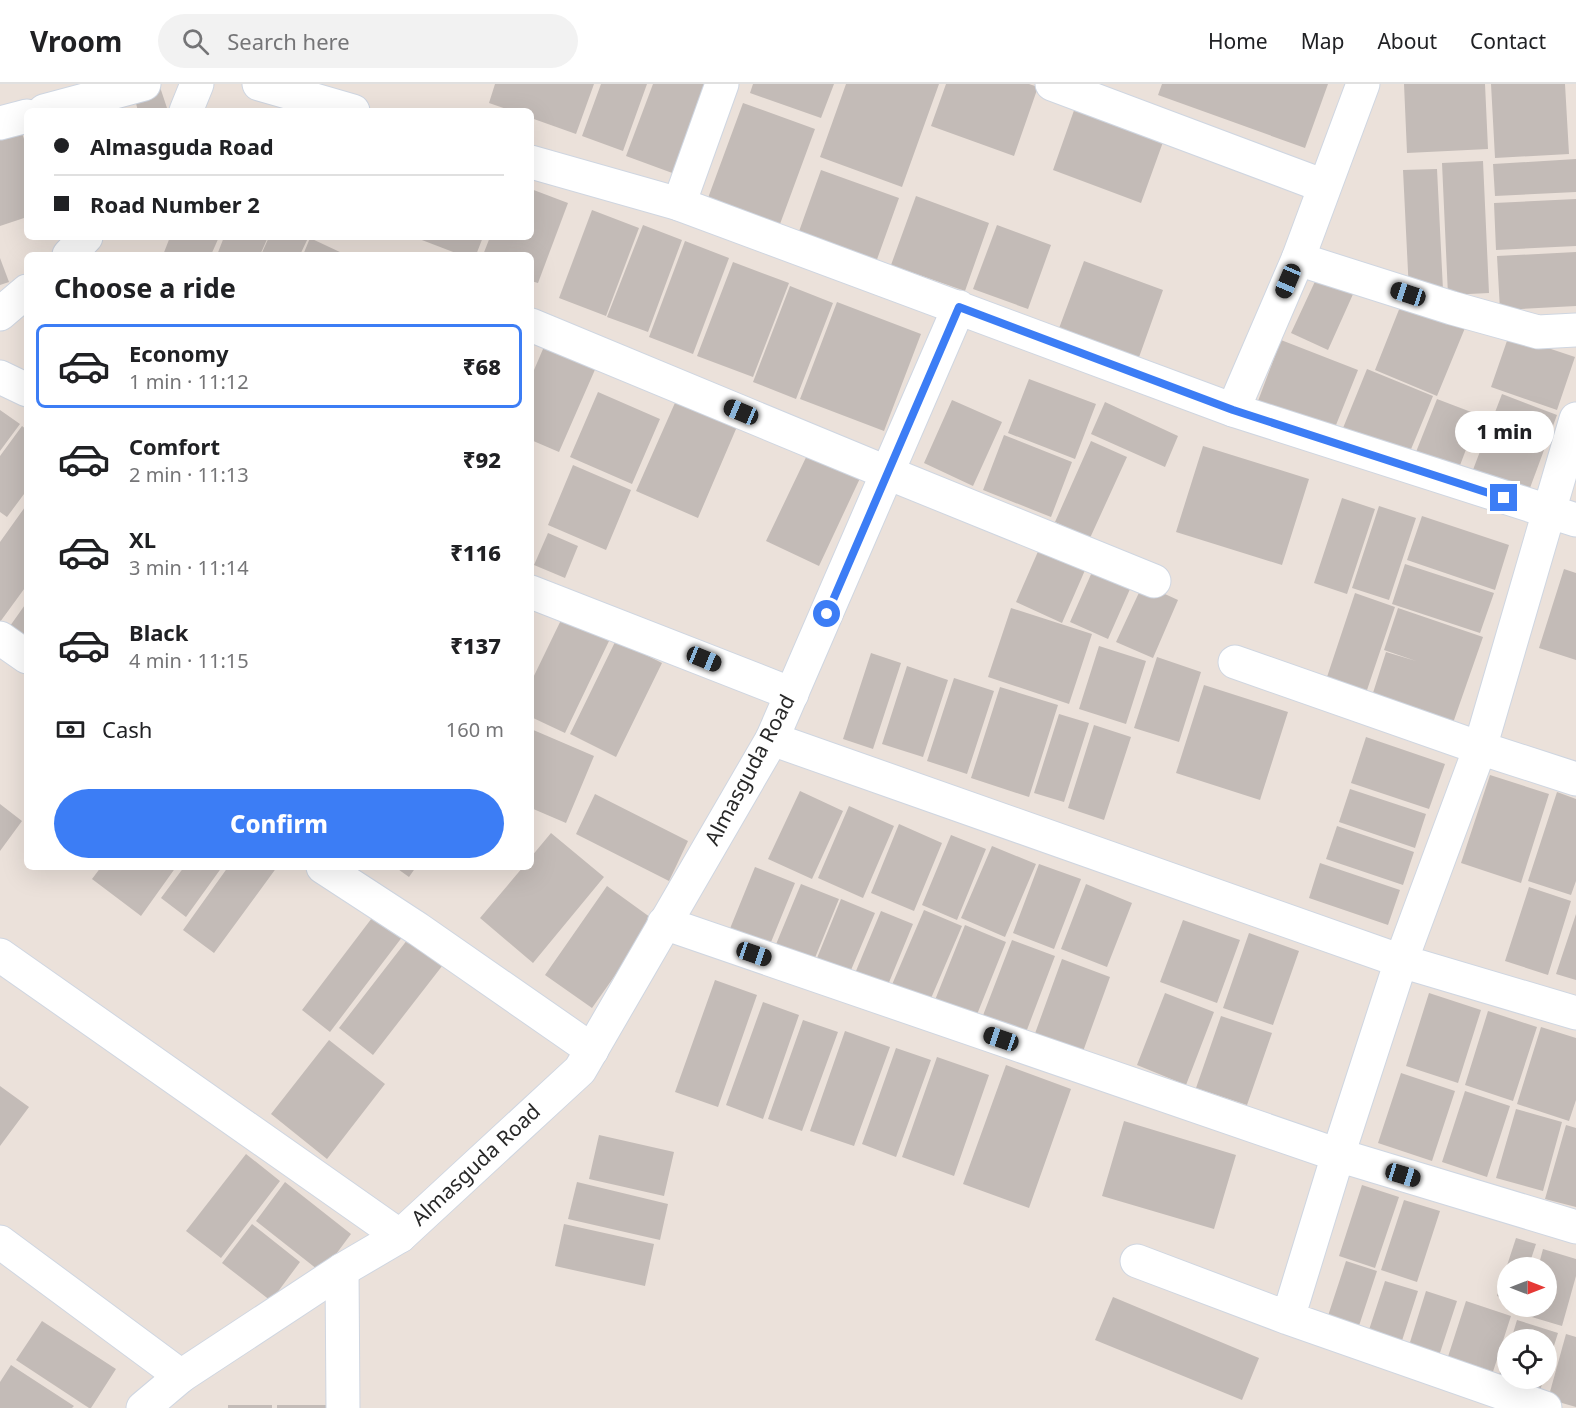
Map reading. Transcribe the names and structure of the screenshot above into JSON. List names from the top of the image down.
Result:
{
  "streets": {
    "street": ["Almasguda Road"]
  },
  "north": "right",
  "page": {
    "header": "Vroom",
    "search": "Search here",
    "nav": [
      "Home",
      "Map",
      "About",
      "Contact"
    ],
    "banner": ["Almasguda Road", "Road Number 2"],
    "heading": "Choose a ride",
    "list": [
      {
        "name": "Economy",
        "note": "1 min · 11:12",
        "value": "₹68"
      },
      {
        "name": "Comfort",
        "note": "2 min · 11:13",
        "value": "₹92"
      },
      {
        "name": "XL",
        "note": "3 min · 11:14",
        "value": "₹116"
      },
      {
        "name": "Black",
        "note": "4 min · 11:15",
        "value": "₹137"
      }
    ],
    "bubble": "1 min",
    "pay": ["Cash", "160 m"],
    "buttons": "Confirm"
  }
}
